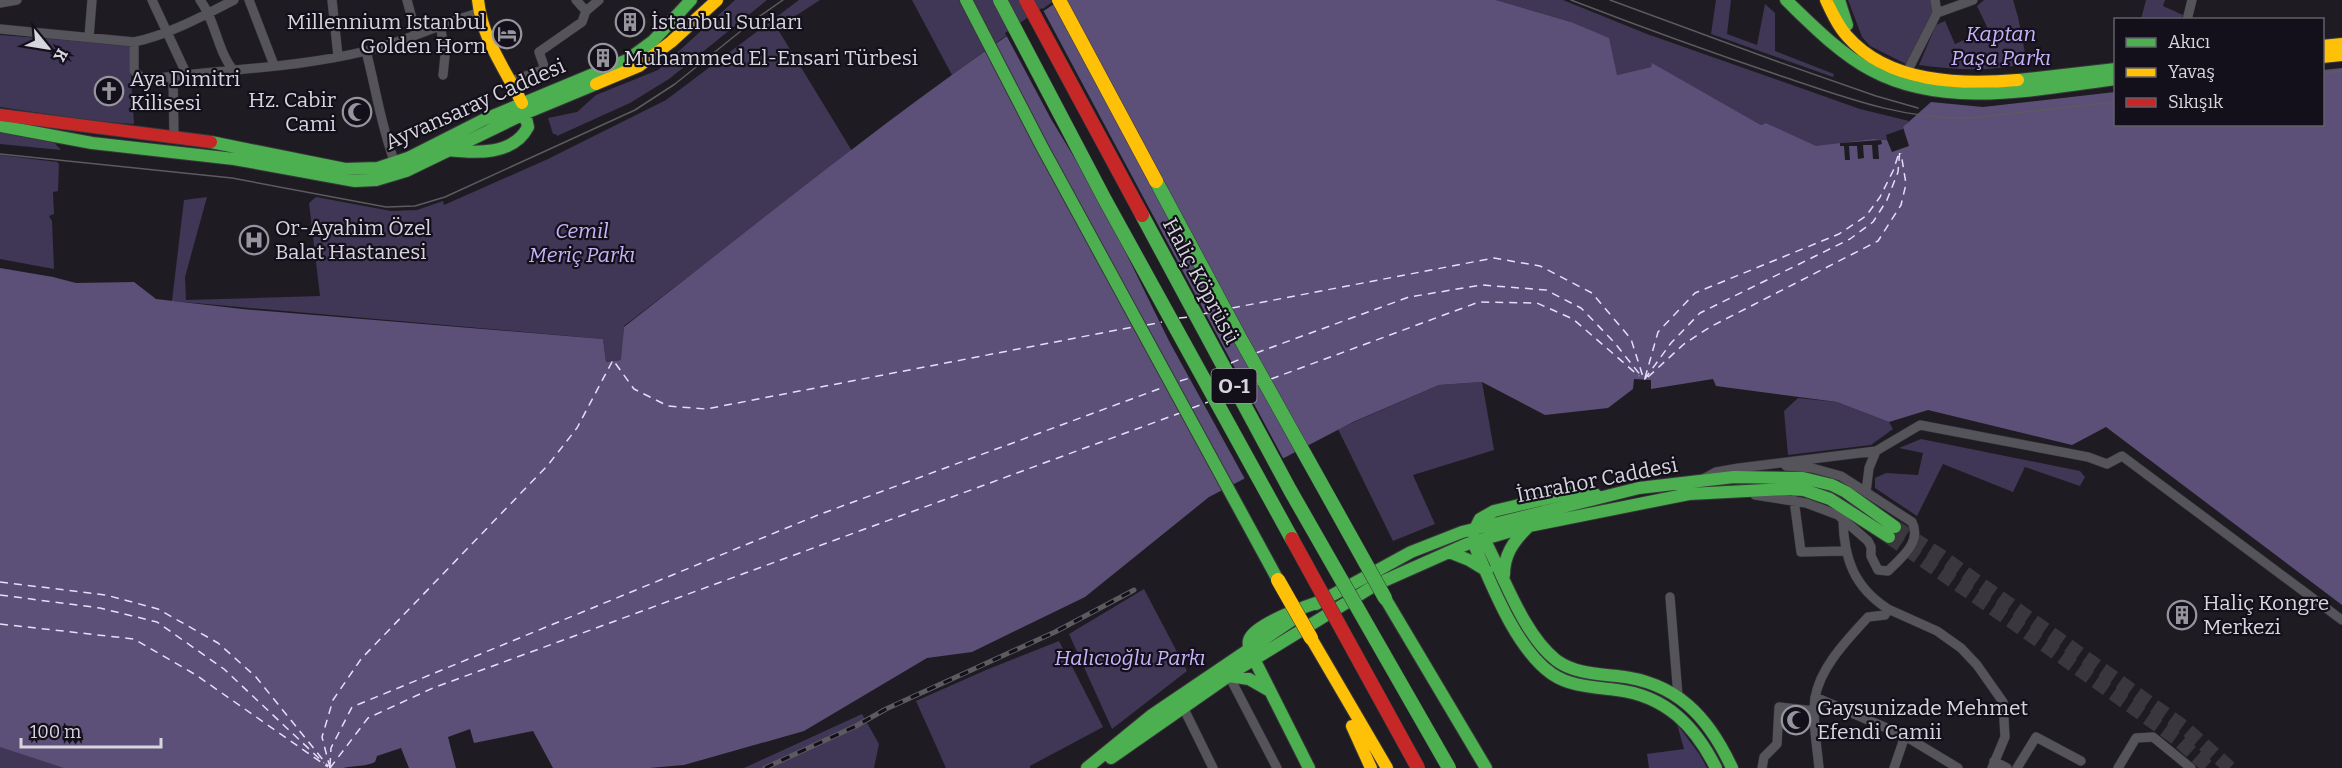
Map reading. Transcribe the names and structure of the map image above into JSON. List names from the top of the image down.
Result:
{
  "streets": {
    "main road": [
      "Ayvansaray Caddesi",
      "Haliç Köprüsü",
      "O-1",
      "İmrahor Caddesi"
    ]
  },
  "parks": ["Kaptan Paşa Parkı", "Cemil Meriç Parkı", "Halıcıoğlu Parkı"],
  "places": {
    "building": ["İstanbul Surları", "Muhammed El-Ensari Türbesi", "Haliç Kongre Merkezi"],
    "hotel": ["Millennium Istanbul Golden Horn"],
    "church": ["Aya Dimitri Kilisesi"],
    "mosque": ["Hz. Cabir Cami", "Gaysunizade Mehmet Efendi Camii"],
    "hospital": ["Or-Ayahim Özel Balat Hastanesi"]
  },
  "legend": ["Akıcı", "Yavaş", "Sıkışık"],
  "scale_bar": "100 m",
  "north": "bottom right"
}
